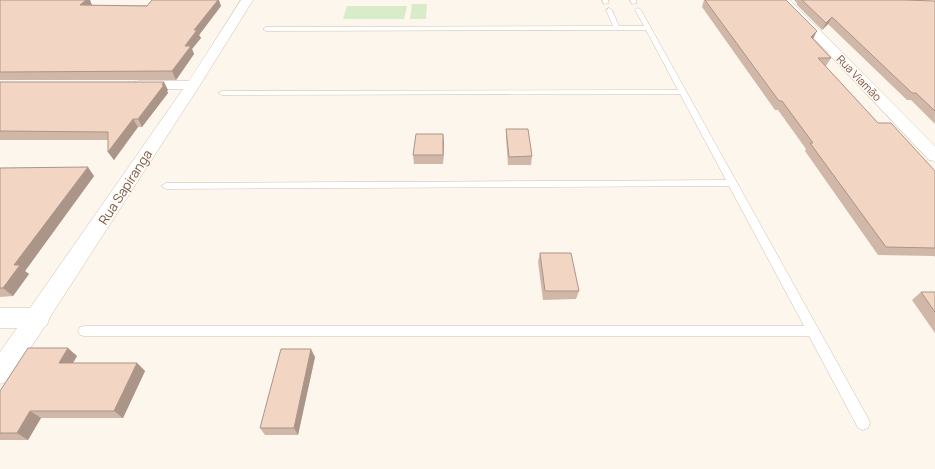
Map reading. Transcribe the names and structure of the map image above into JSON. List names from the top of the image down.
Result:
{
  "streets": {
    "street": ["Rua Viamão", "Rua Sapiranga"]
  }
}
